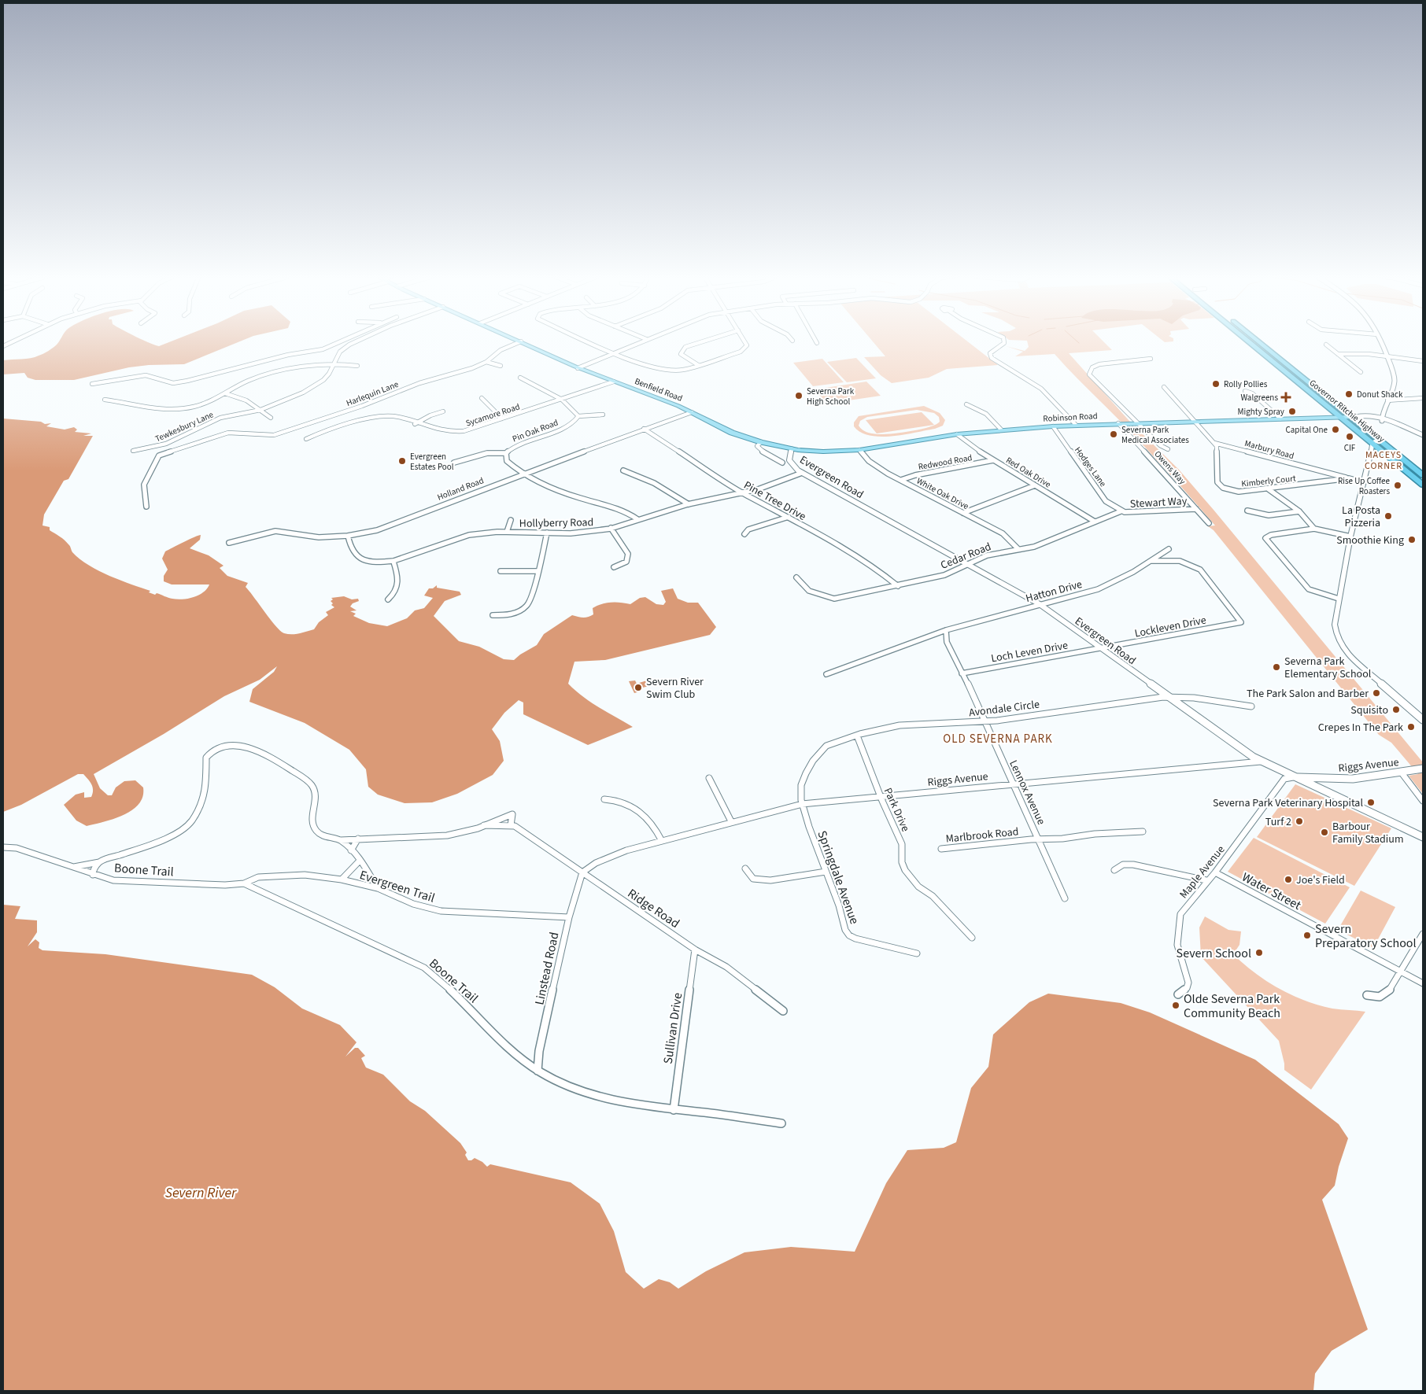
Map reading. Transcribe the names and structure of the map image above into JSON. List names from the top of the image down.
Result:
{
  "streets": {
    "highway": ["Governor Ritchie Highway"],
    "main road": ["Benfield Road", "Robinson Road"],
    "street": [
      "Harlequin Lane",
      "Sycamore Road",
      "Tewkesbury Lane",
      "Pin Oak Road",
      "Marbury Road",
      "Redwood Road",
      "Hodges Lane",
      "Owens Way",
      "Red Oak Drive",
      "Evergreen Road",
      "Kimberly Court",
      "Holland Road",
      "White Oak Drive",
      "Pine Tree Drive",
      "Stewart Way",
      "Hollyberry Road",
      "Cedar Road",
      "Hatton Drive",
      "Lockleven Drive",
      "Loch Leven Drive",
      "Avondale Circle",
      "Riggs Avenue",
      "Lennox Avenue",
      "Park Drive",
      "Marlbrook Road",
      "Boone Trail",
      "Maple Avenue",
      "Springdale Avenue",
      "Evergreen Trail",
      "Water Street",
      "Ridge Road",
      "Linstead Road",
      "Sullivan Drive"
    ]
  },
  "crossings": [
    ["Benfield Road", "Harlequin Lane"],
    ["Benfield Road", "Sycamore Road"],
    ["Benfield Road", "Robinson Road"],
    ["Benfield Road", "Evergreen Road"],
    ["Benfield Road", "Holland Road"],
    ["Governor Ritchie Highway", "Robinson Road"],
    ["Sycamore Road", "Pin Oak Road"],
    ["Robinson Road", "Hodges Lane"],
    ["Robinson Road", "Owens Way"],
    ["Robinson Road", "Red Oak Drive"],
    ["Robinson Road", "Evergreen Road"],
    ["Robinson Road", "White Oak Drive"],
    ["Pin Oak Road", "Holland Road"],
    ["Pin Oak Road", "Hollyberry Road"],
    ["Marbury Road", "Kimberly Court"],
    ["Redwood Road", "Red Oak Drive"],
    ["Redwood Road", "White Oak Drive"],
    ["Hodges Lane", "Stewart Way"],
    ["Hodges Lane", "Cedar Road"],
    ["Owens Way", "Stewart Way"],
    ["Red Oak Drive", "Cedar Road"],
    ["Evergreen Road", "Hollyberry Road"],
    ["Evergreen Road", "Cedar Road"],
    ["Evergreen Road", "Hatton Drive"],
    ["Evergreen Road", "Lockleven Drive"],
    ["Evergreen Road", "Loch Leven Drive"],
    ["Evergreen Road", "Avondale Circle"],
    ["Evergreen Road", "Riggs Avenue"],
    ["Evergreen Road", "Maple Avenue"],
    ["Holland Road", "Pine Tree Drive"],
    ["Holland Road", "Hollyberry Road"],
    ["White Oak Drive", "Cedar Road"],
    ["Pine Tree Drive", "Hollyberry Road"],
    ["Pine Tree Drive", "Cedar Road"],
    ["Stewart Way", "Cedar Road"],
    ["Hatton Drive", "Lockleven Drive"],
    ["Hatton Drive", "Lennox Avenue"],
    ["Lockleven Drive", "Loch Leven Drive"],
    ["Loch Leven Drive", "Lennox Avenue"],
    ["Avondale Circle", "Riggs Avenue"],
    ["Avondale Circle", "Lennox Avenue"],
    ["Avondale Circle", "Park Drive"],
    ["Avondale Circle", "Springdale Avenue"],
    ["Riggs Avenue", "Lennox Avenue"],
    ["Riggs Avenue", "Park Drive"],
    ["Riggs Avenue", "Maple Avenue"],
    ["Riggs Avenue", "Springdale Avenue"],
    ["Riggs Avenue", "Ridge Road"],
    ["Riggs Avenue", "Linstead Road"],
    ["Lennox Avenue", "Marlbrook Road"],
    ["Boone Trail", "Evergreen Trail"],
    ["Boone Trail", "Ridge Road"],
    ["Boone Trail", "Linstead Road"],
    ["Boone Trail", "Sullivan Drive"],
    ["Maple Avenue", "Water Street"],
    ["Evergreen Trail", "Linstead Road"],
    ["Ridge Road", "Linstead Road"],
    ["Ridge Road", "Sullivan Drive"]
  ],
  "districts": ["MACEYS CORNER", "OLD SEVERNA PARK"],
  "water": ["Severn River"],
  "places": {
    "other": [
      "Rolly Pollies",
      "Donut Shack",
      "Severna Park High School",
      "Mighty Spray",
      "Capital One",
      "Severna Park Medical Associates",
      "CIF",
      "Evergreen Estates Pool",
      "Rise Up Coffee Roasters",
      "La Posta Pizzeria",
      "Smoothie King",
      "Severna Park Elementary School",
      "Severn River Swim Club",
      "The Park Salon and Barber",
      "Squisito",
      "Crepes In The Park",
      "Severna Park Veterinary Hospital",
      "Turf 2",
      "Barbour Family Stadium",
      "Joe's Field",
      "Severn Preparatory School",
      "Severn School",
      "Olde Severna Park Community Beach"
    ],
    "health": ["Walgreens"]
  }
}
